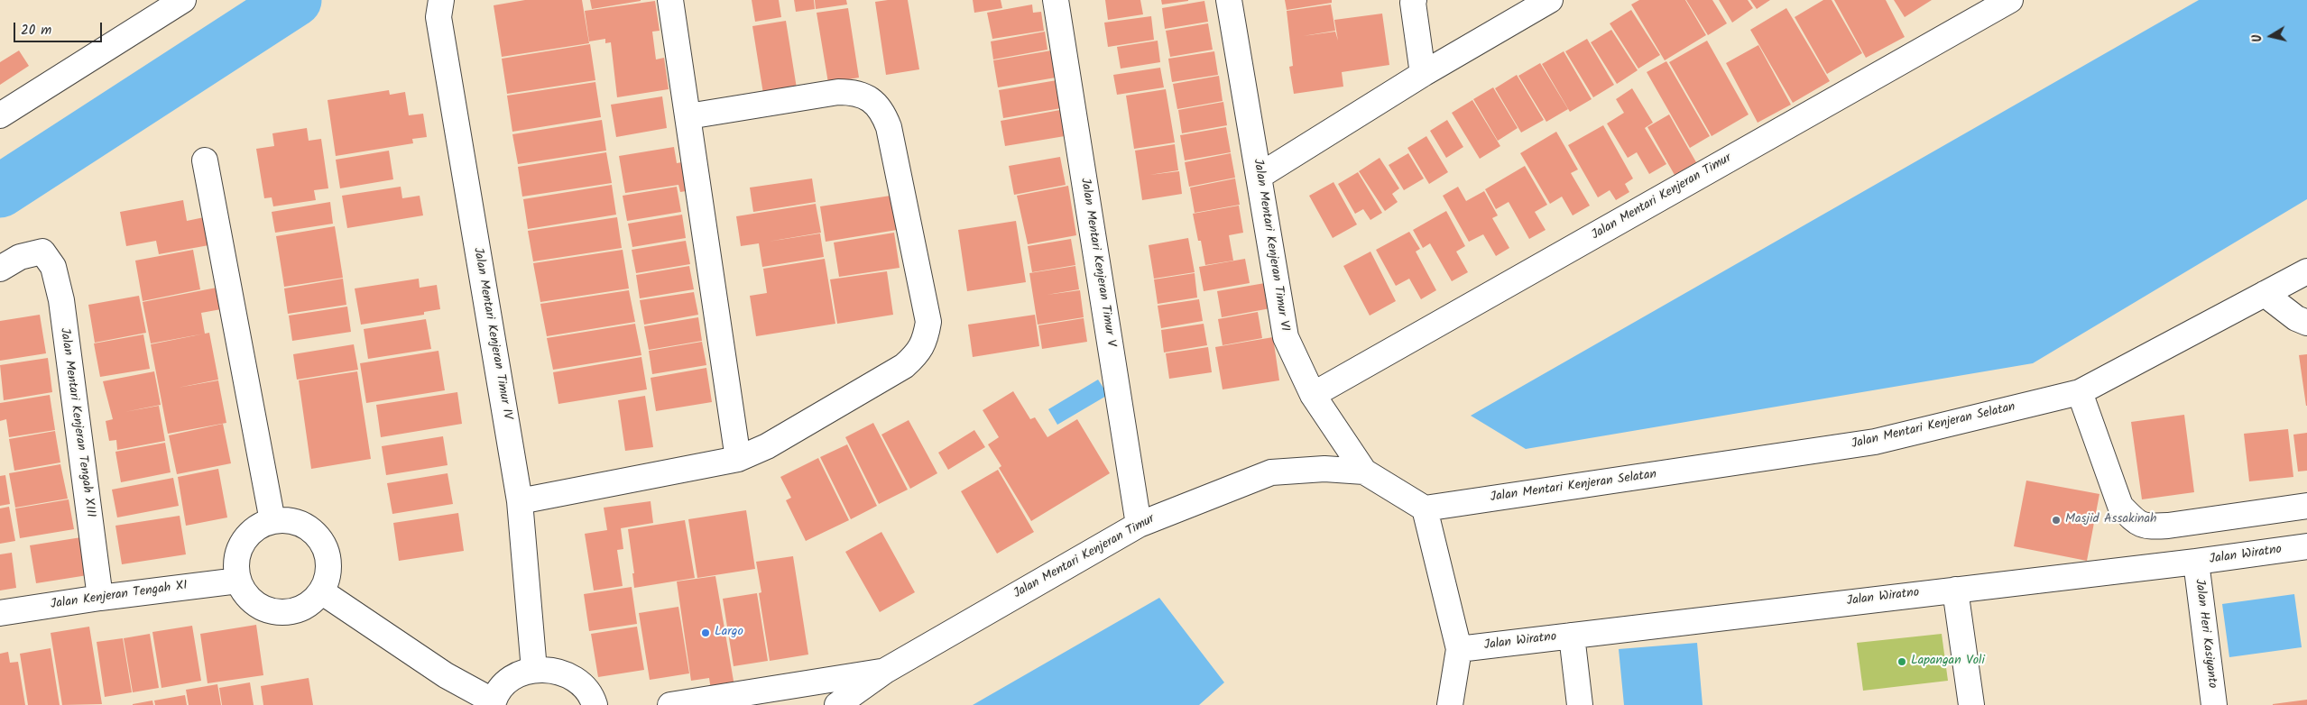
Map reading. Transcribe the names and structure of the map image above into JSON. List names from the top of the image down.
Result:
{
  "streets": {
    "street": [
      "Jalan Mentari Kenjeran Timur",
      "Jalan Mentari Kenjeran Timur VI",
      "Jalan Mentari Kenjeran Timur V",
      "Jalan Mentari Kenjeran Timur IV",
      "Jalan Mentari Kenjeran Tengah XIII",
      "Jalan Mentari Kenjeran Selatan",
      "Jalan Wiratno",
      "Jalan Kenjeran Tengah XI",
      "Jalan Heri Kasiyanto"
    ]
  },
  "crossings": [
    ["Jalan Mentari Kenjeran Timur", "Jalan Mentari Kenjeran Timur VI"],
    ["Jalan Mentari Kenjeran Timur", "Jalan Mentari Kenjeran Timur V"],
    ["Jalan Mentari Kenjeran Timur", "Jalan Mentari Kenjeran Selatan"],
    ["Jalan Mentari Kenjeran Tengah XIII", "Jalan Kenjeran Tengah XI"],
    ["Jalan Wiratno", "Jalan Heri Kasiyanto"]
  ],
  "places": ["Masjid Assakinah", "Largo", "Lapangan Voli"],
  "scale_bar": "20 m",
  "north": "left"
}
